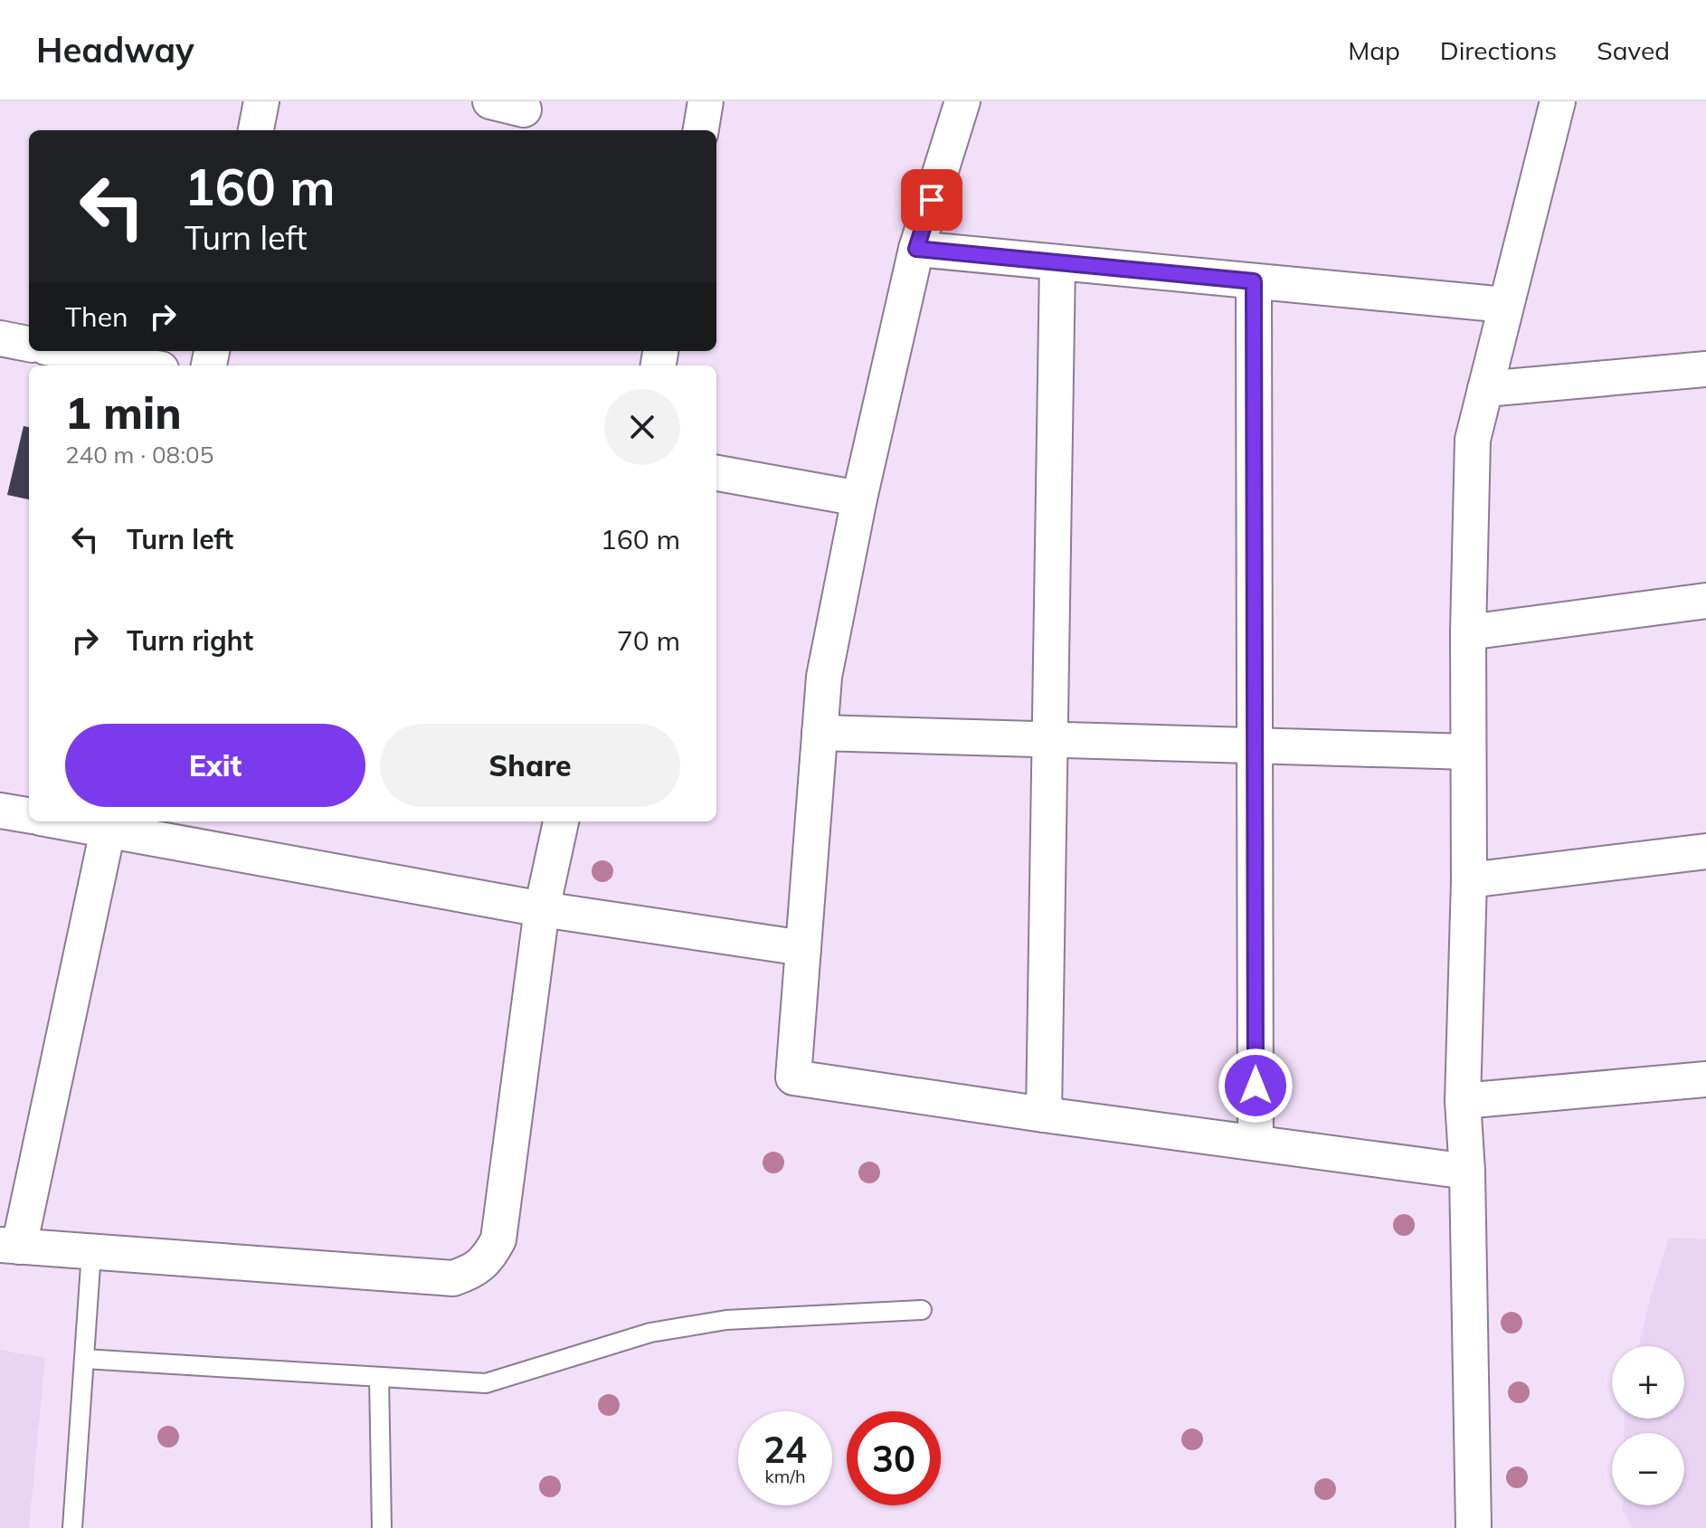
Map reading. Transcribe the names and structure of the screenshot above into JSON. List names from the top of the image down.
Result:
{
  "page": {
    "header": "Headway",
    "nav": ["Map", "Directions", "Saved"],
    "turn": ["160 m", "Turn left"],
    "then": "Then",
    "heading": ["1 min", "240 m · 08:05"],
    "list": [
      {
        "name": "Turn left",
        "value": "160 m"
      },
      {
        "name": "Turn right",
        "value": "70 m"
      }
    ],
    "buttons": ["Exit", "Share"],
    "map_buttons": ["+", "−"],
    "speed": "24 km/h",
    "limit": "30"
  }
}
